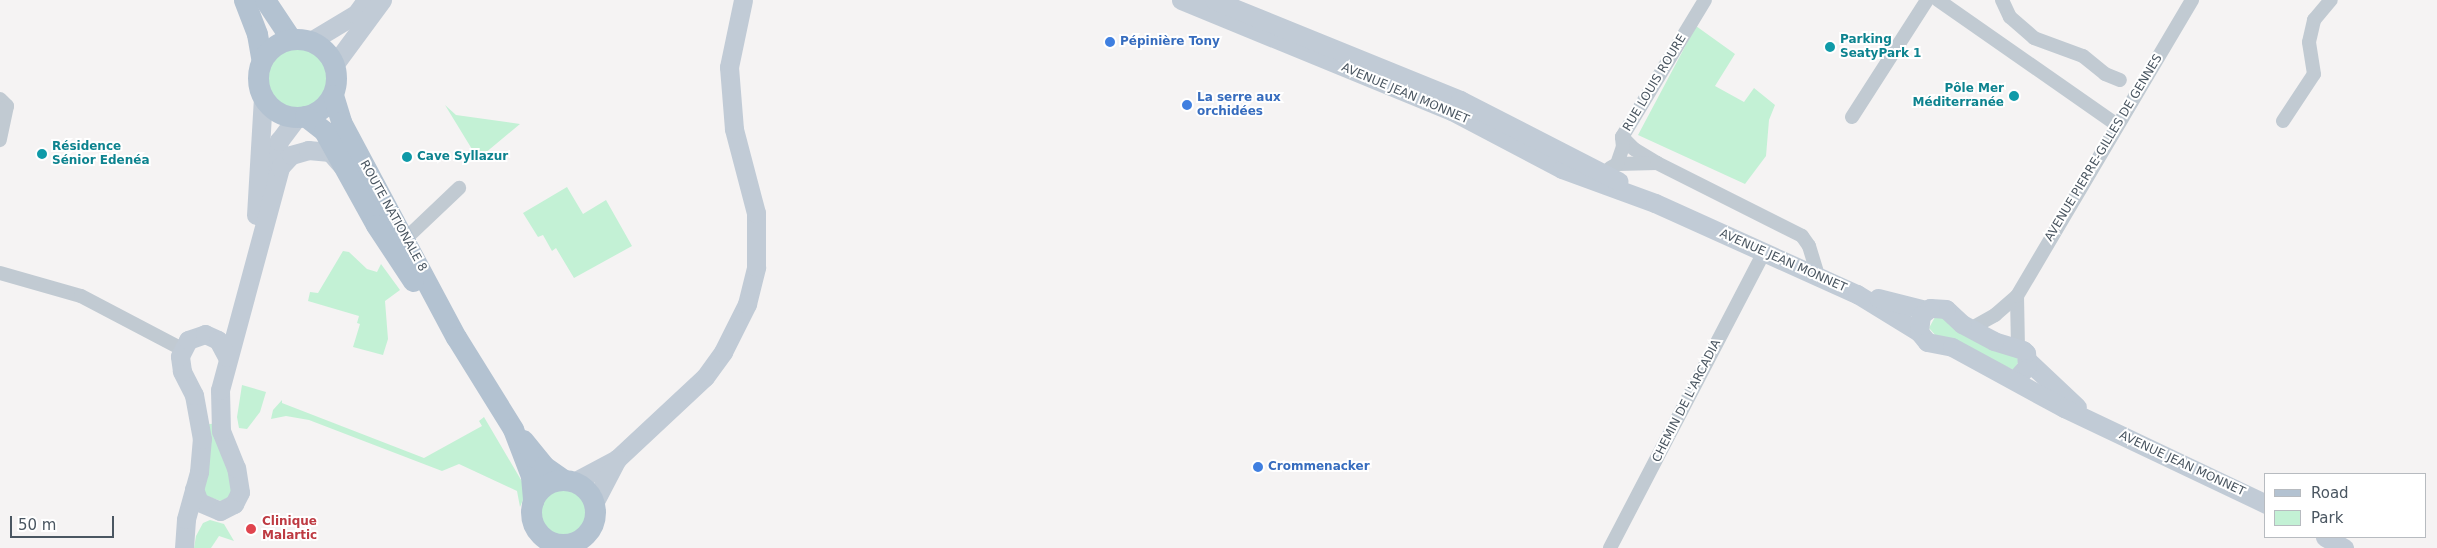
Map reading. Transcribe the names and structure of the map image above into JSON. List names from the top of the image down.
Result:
{
  "streets": {
    "main road": ["AVENUE JEAN MONNET", "ROUTE NATIONALE 8"],
    "street": ["RUE LOUIS ROURE", "AVENUE PIERRE-GILLES DE GENNES", "CHEMIN DE L'ARCADIA"]
  },
  "crossings": [
    ["RUE LOUIS ROURE", "AVENUE JEAN MONNET"],
    ["AVENUE JEAN MONNET", "AVENUE PIERRE-GILLES DE GENNES"],
    ["AVENUE JEAN MONNET", "CHEMIN DE L'ARCADIA"]
  ],
  "places": [
    "Pépinière Tony",
    "Parking SeatyPark 1",
    "Pôle Mer Méditerranée",
    "La serre aux orchidées",
    "Résidence Sénior Edenéa",
    "Cave Syllazur",
    "Crommenacker",
    "Clinique Malartic"
  ],
  "legend": ["Road", "Park"],
  "scale_bar": "50 m"
}
